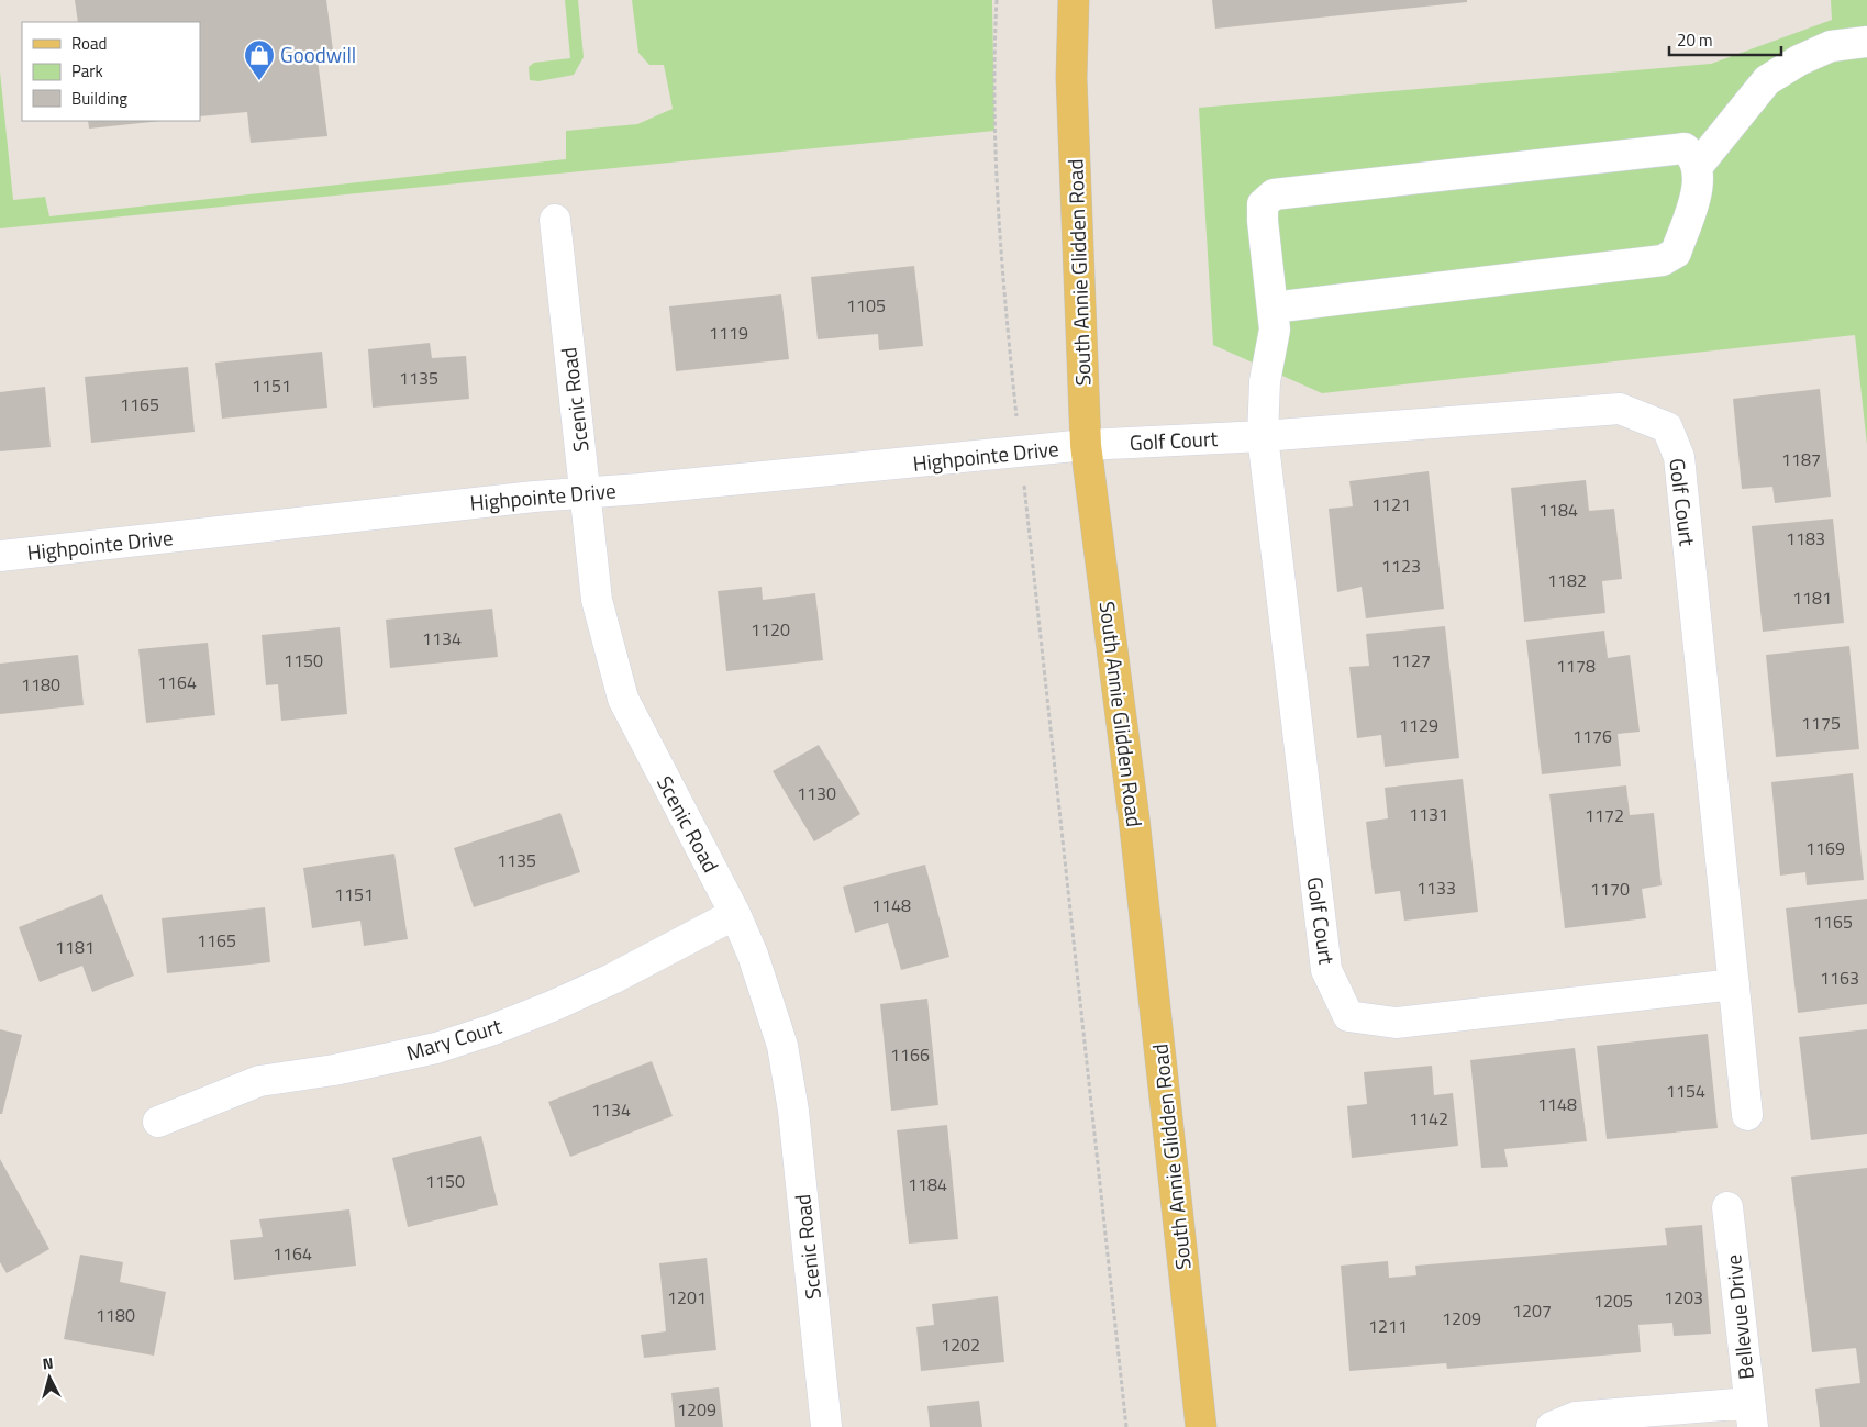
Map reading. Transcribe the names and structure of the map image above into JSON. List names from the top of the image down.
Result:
{
  "streets": {
    "main road": ["South Annie Glidden Road"],
    "street": [
      "Scenic Road",
      "Golf Court",
      "Highpointe Drive",
      "Mary Court",
      "Bellevue Drive"
    ]
  },
  "crossings": [
    ["South Annie Glidden Road", "Golf Court"],
    ["South Annie Glidden Road", "Highpointe Drive"],
    ["Scenic Road", "Highpointe Drive"],
    ["Scenic Road", "Mary Court"],
    ["Golf Court", "Highpointe Drive"]
  ],
  "places": {
    "shop": ["Goodwill"]
  },
  "house_numbers": [
    "1105",
    "1119",
    "1135",
    "1151",
    "1165",
    "1187",
    "1121",
    "1184",
    "1183",
    "1123",
    "1182",
    "1181",
    "1120",
    "1134",
    "1150",
    "1127",
    "1178",
    "1164",
    "1180",
    "1175",
    "1129",
    "1176",
    "1130",
    "1131",
    "1172",
    "1169",
    "1135",
    "1133",
    "1170",
    "1151",
    "1148",
    "1165",
    "1165",
    "1181",
    "1163",
    "1166",
    "1154",
    "1148",
    "1134",
    "1142",
    "1150",
    "1184",
    "1164",
    "1201",
    "1203",
    "1205",
    "1207",
    "1180",
    "1209",
    "1211",
    "1202",
    "1209"
  ],
  "legend": ["Road", "Park", "Building"],
  "scale_bar": "20 m",
  "north": "top"
}
